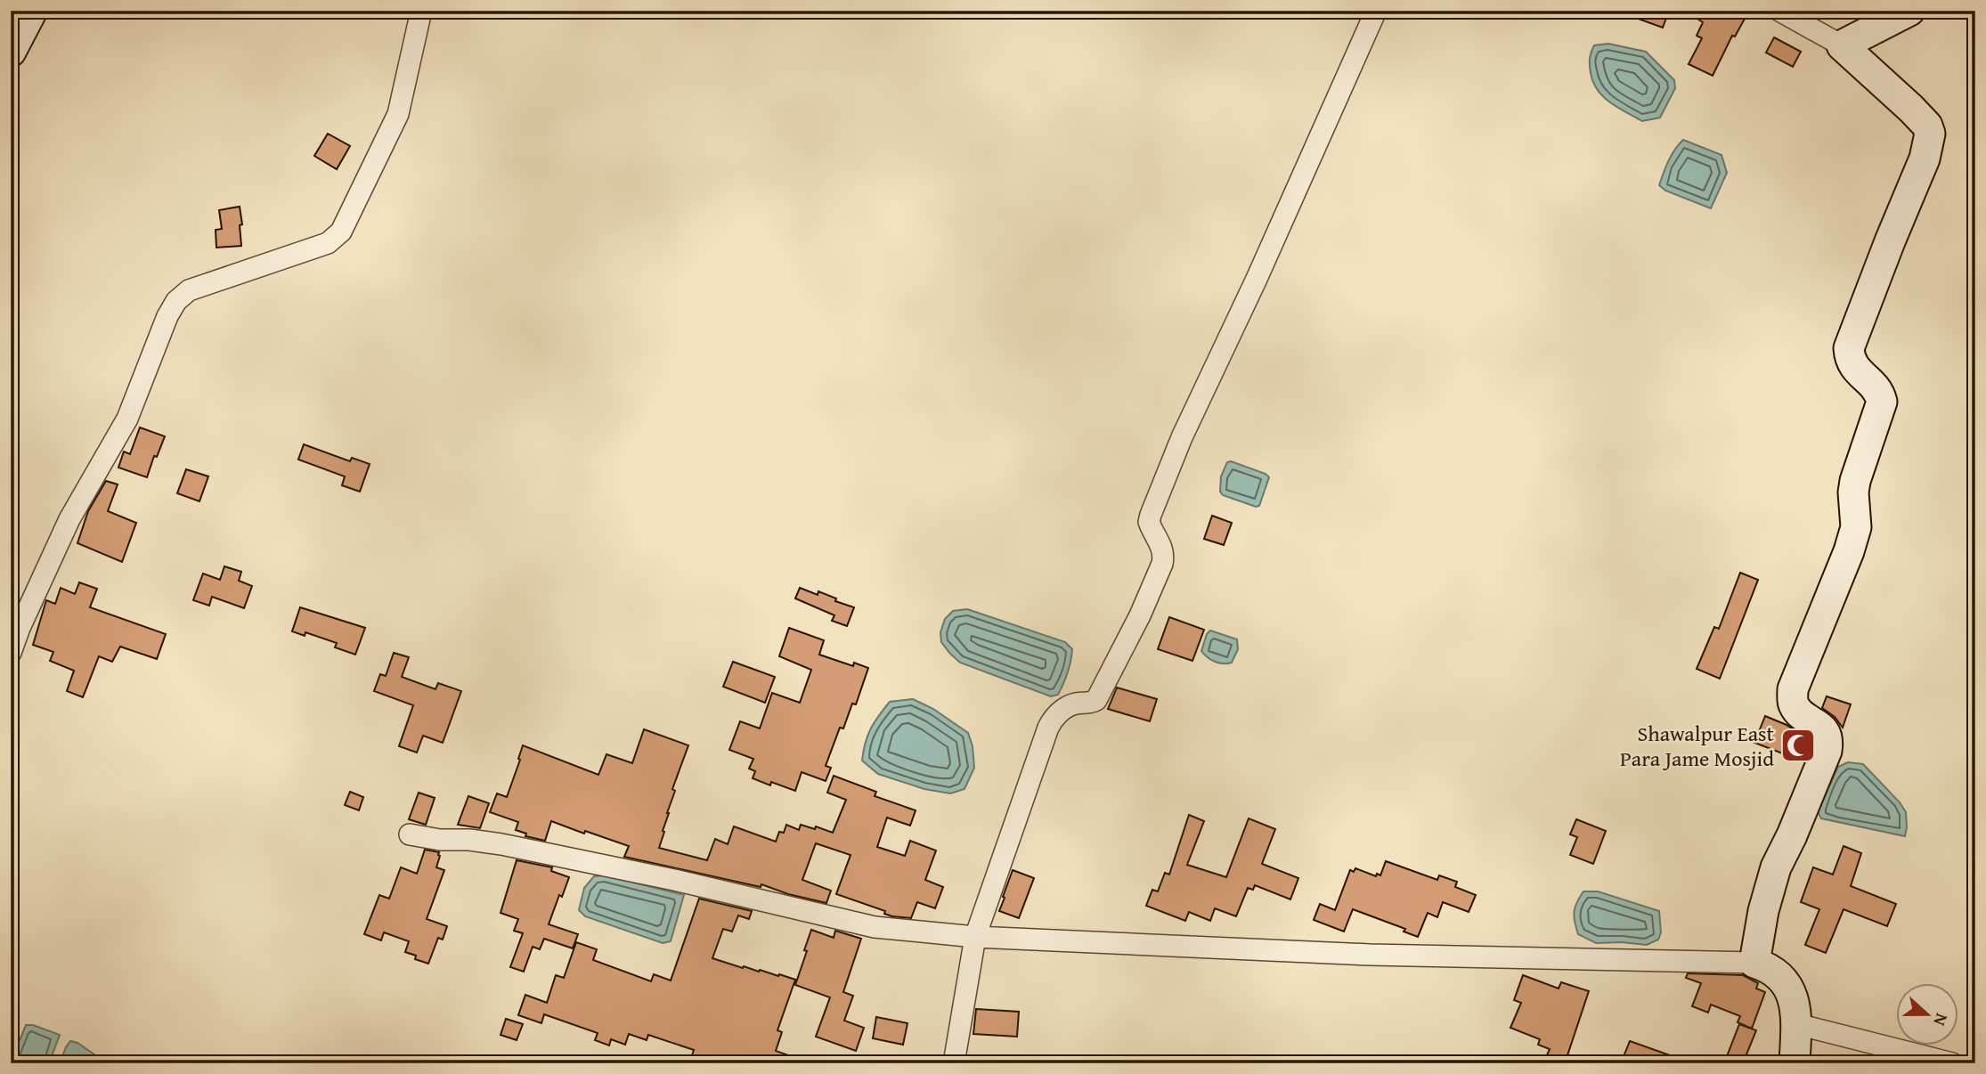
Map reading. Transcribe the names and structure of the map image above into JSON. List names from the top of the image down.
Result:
{
  "places": {
    "mosque": ["Shawalpur East Para Jame Mosjid"]
  },
  "north": "right"
}
